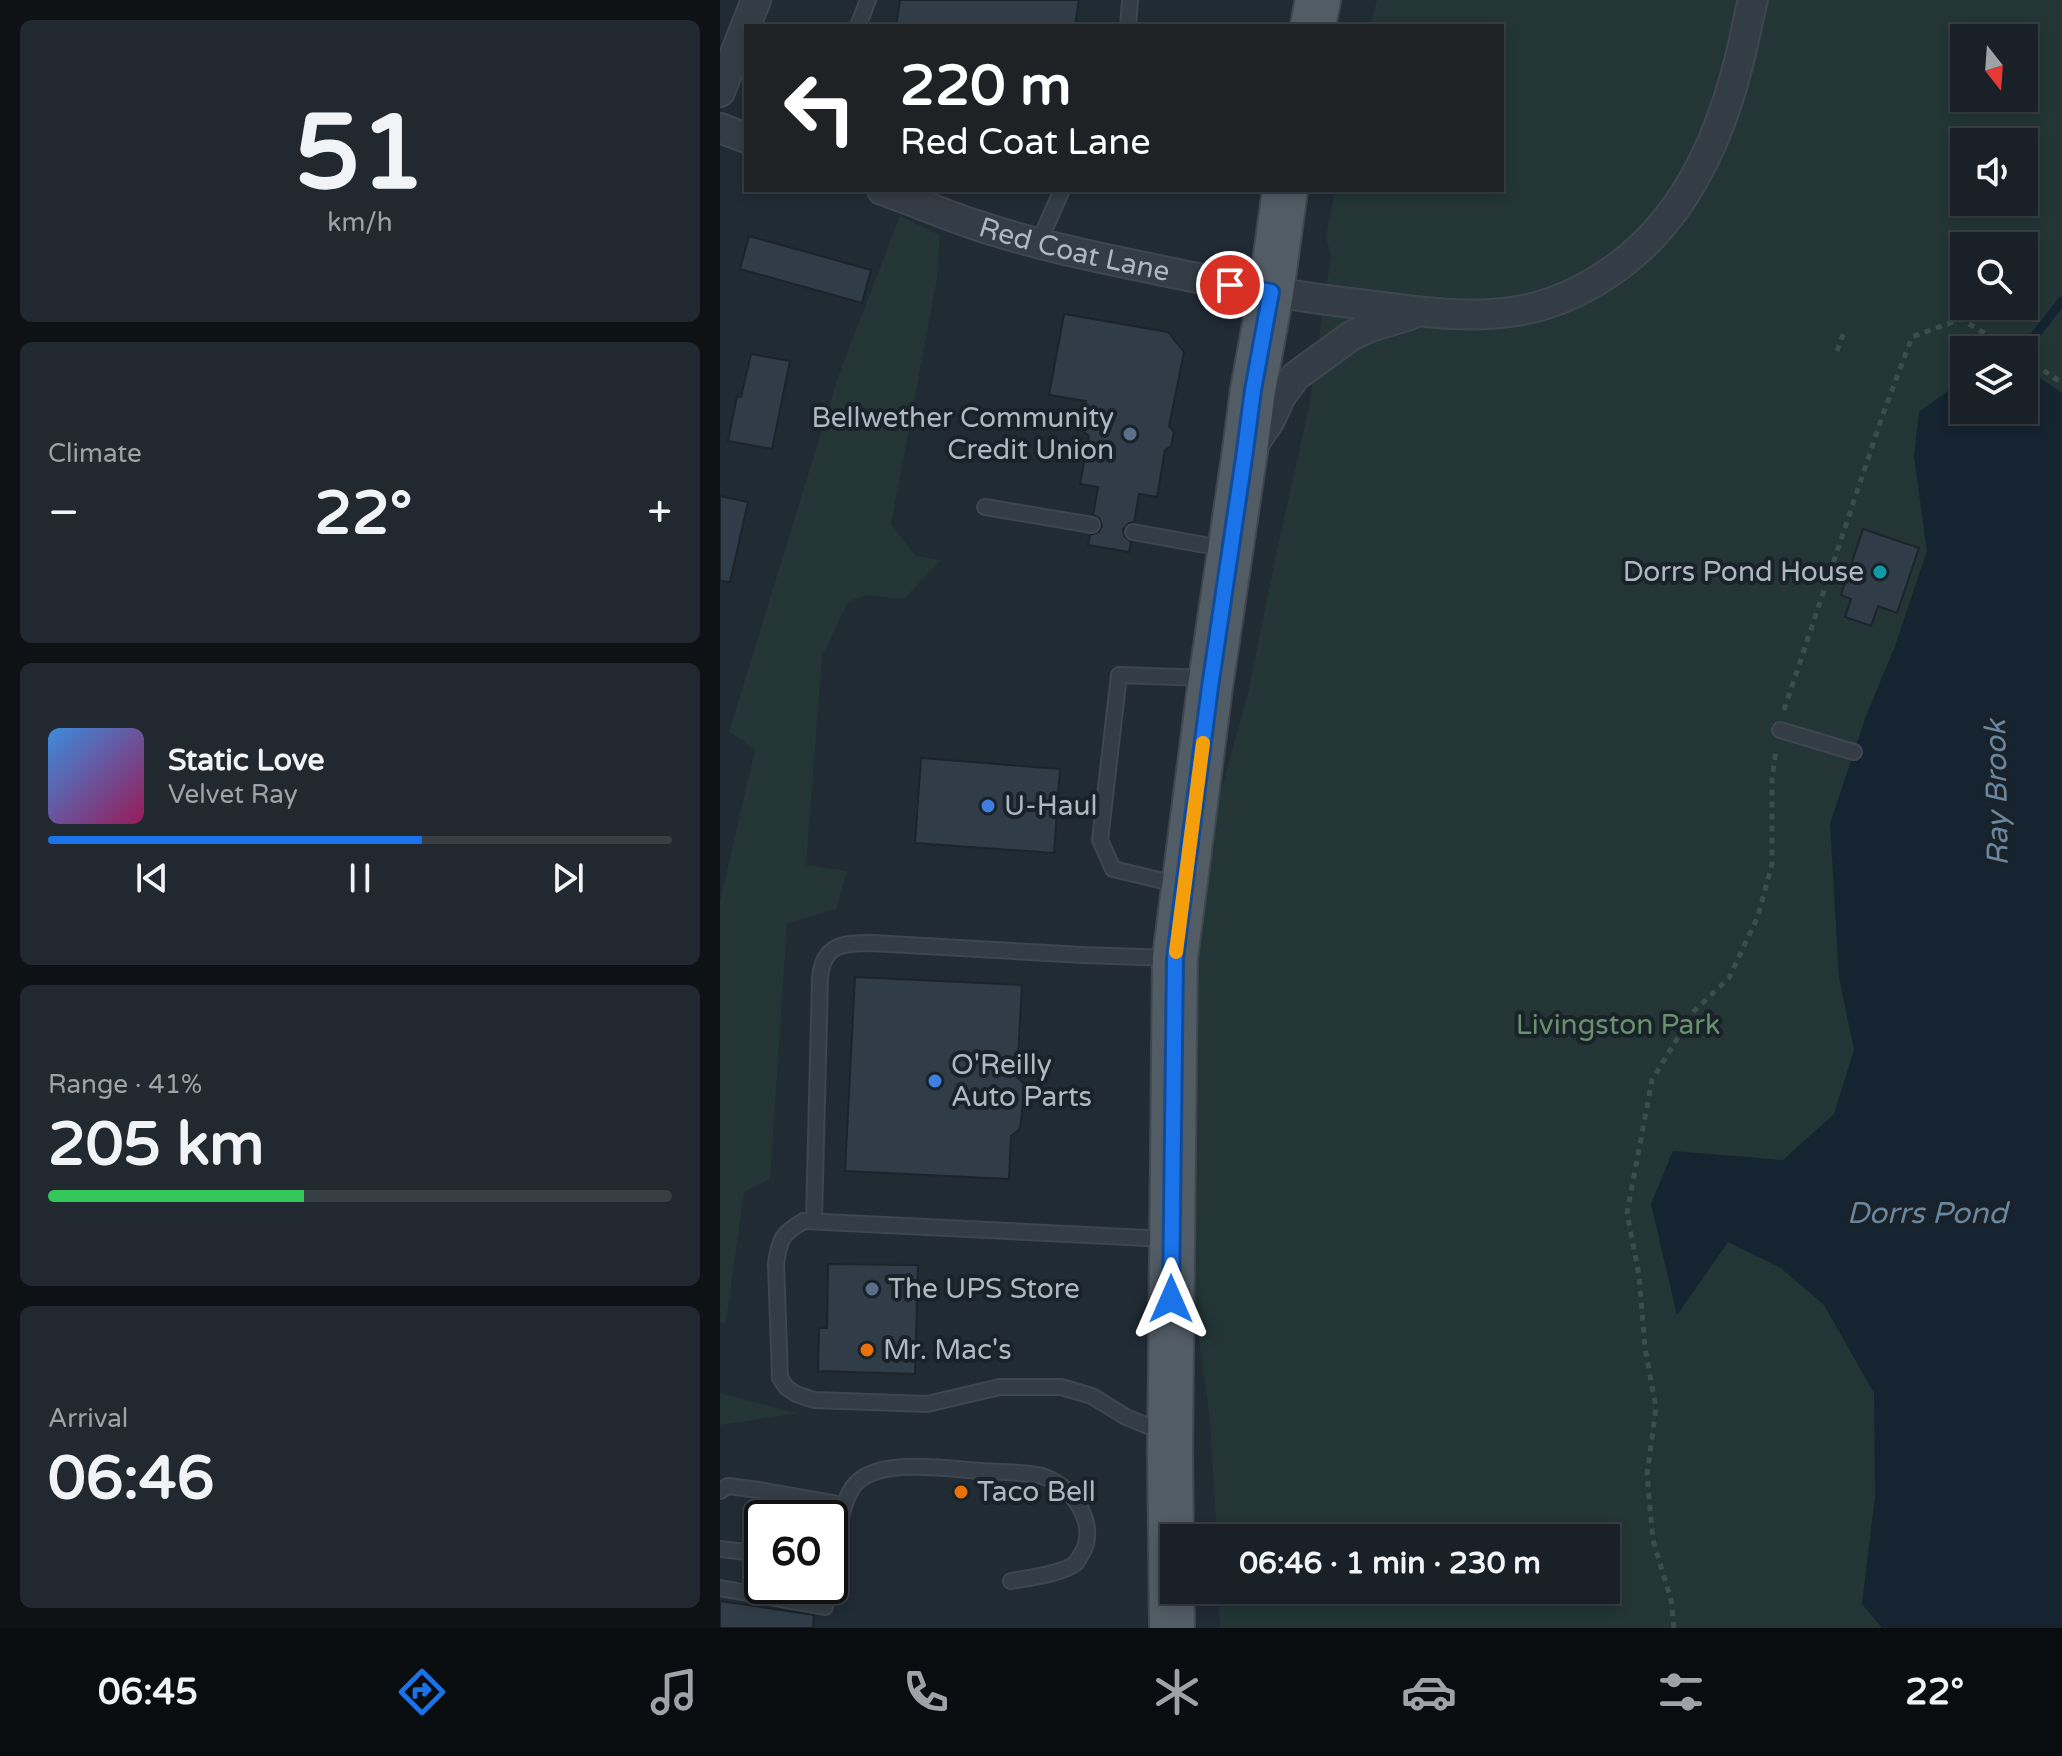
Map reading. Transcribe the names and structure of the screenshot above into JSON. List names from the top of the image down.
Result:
{
  "streets": {
    "street": ["Red Coat Lane"]
  },
  "water": ["Ray Brook", "Dorrs Pond"],
  "parks": ["Livingston Park"],
  "places": [
    "Bellwether Community Credit Union",
    "Dorrs Pond House",
    "U-Haul",
    "O'Reilly Auto Parts",
    "The UPS Store",
    "Mr. Mac's",
    "Taco Bell"
  ],
  "north": "bottom",
  "page": {
    "tile": [
      ["51", "km/h"],
      "Climate",
      ["Range · 41%", "205 km"],
      ["Arrival", "06:46"]
    ],
    "turn": ["220 m", "Red Coat Lane"],
    "heat": ["−", "22°", "+"],
    "song": ["Static Love", "Velvet Ray"],
    "limit": "60",
    "trip": "06:46 · 1 min · 230 m",
    "tabs": ["06:45", "22°"]
  }
}
